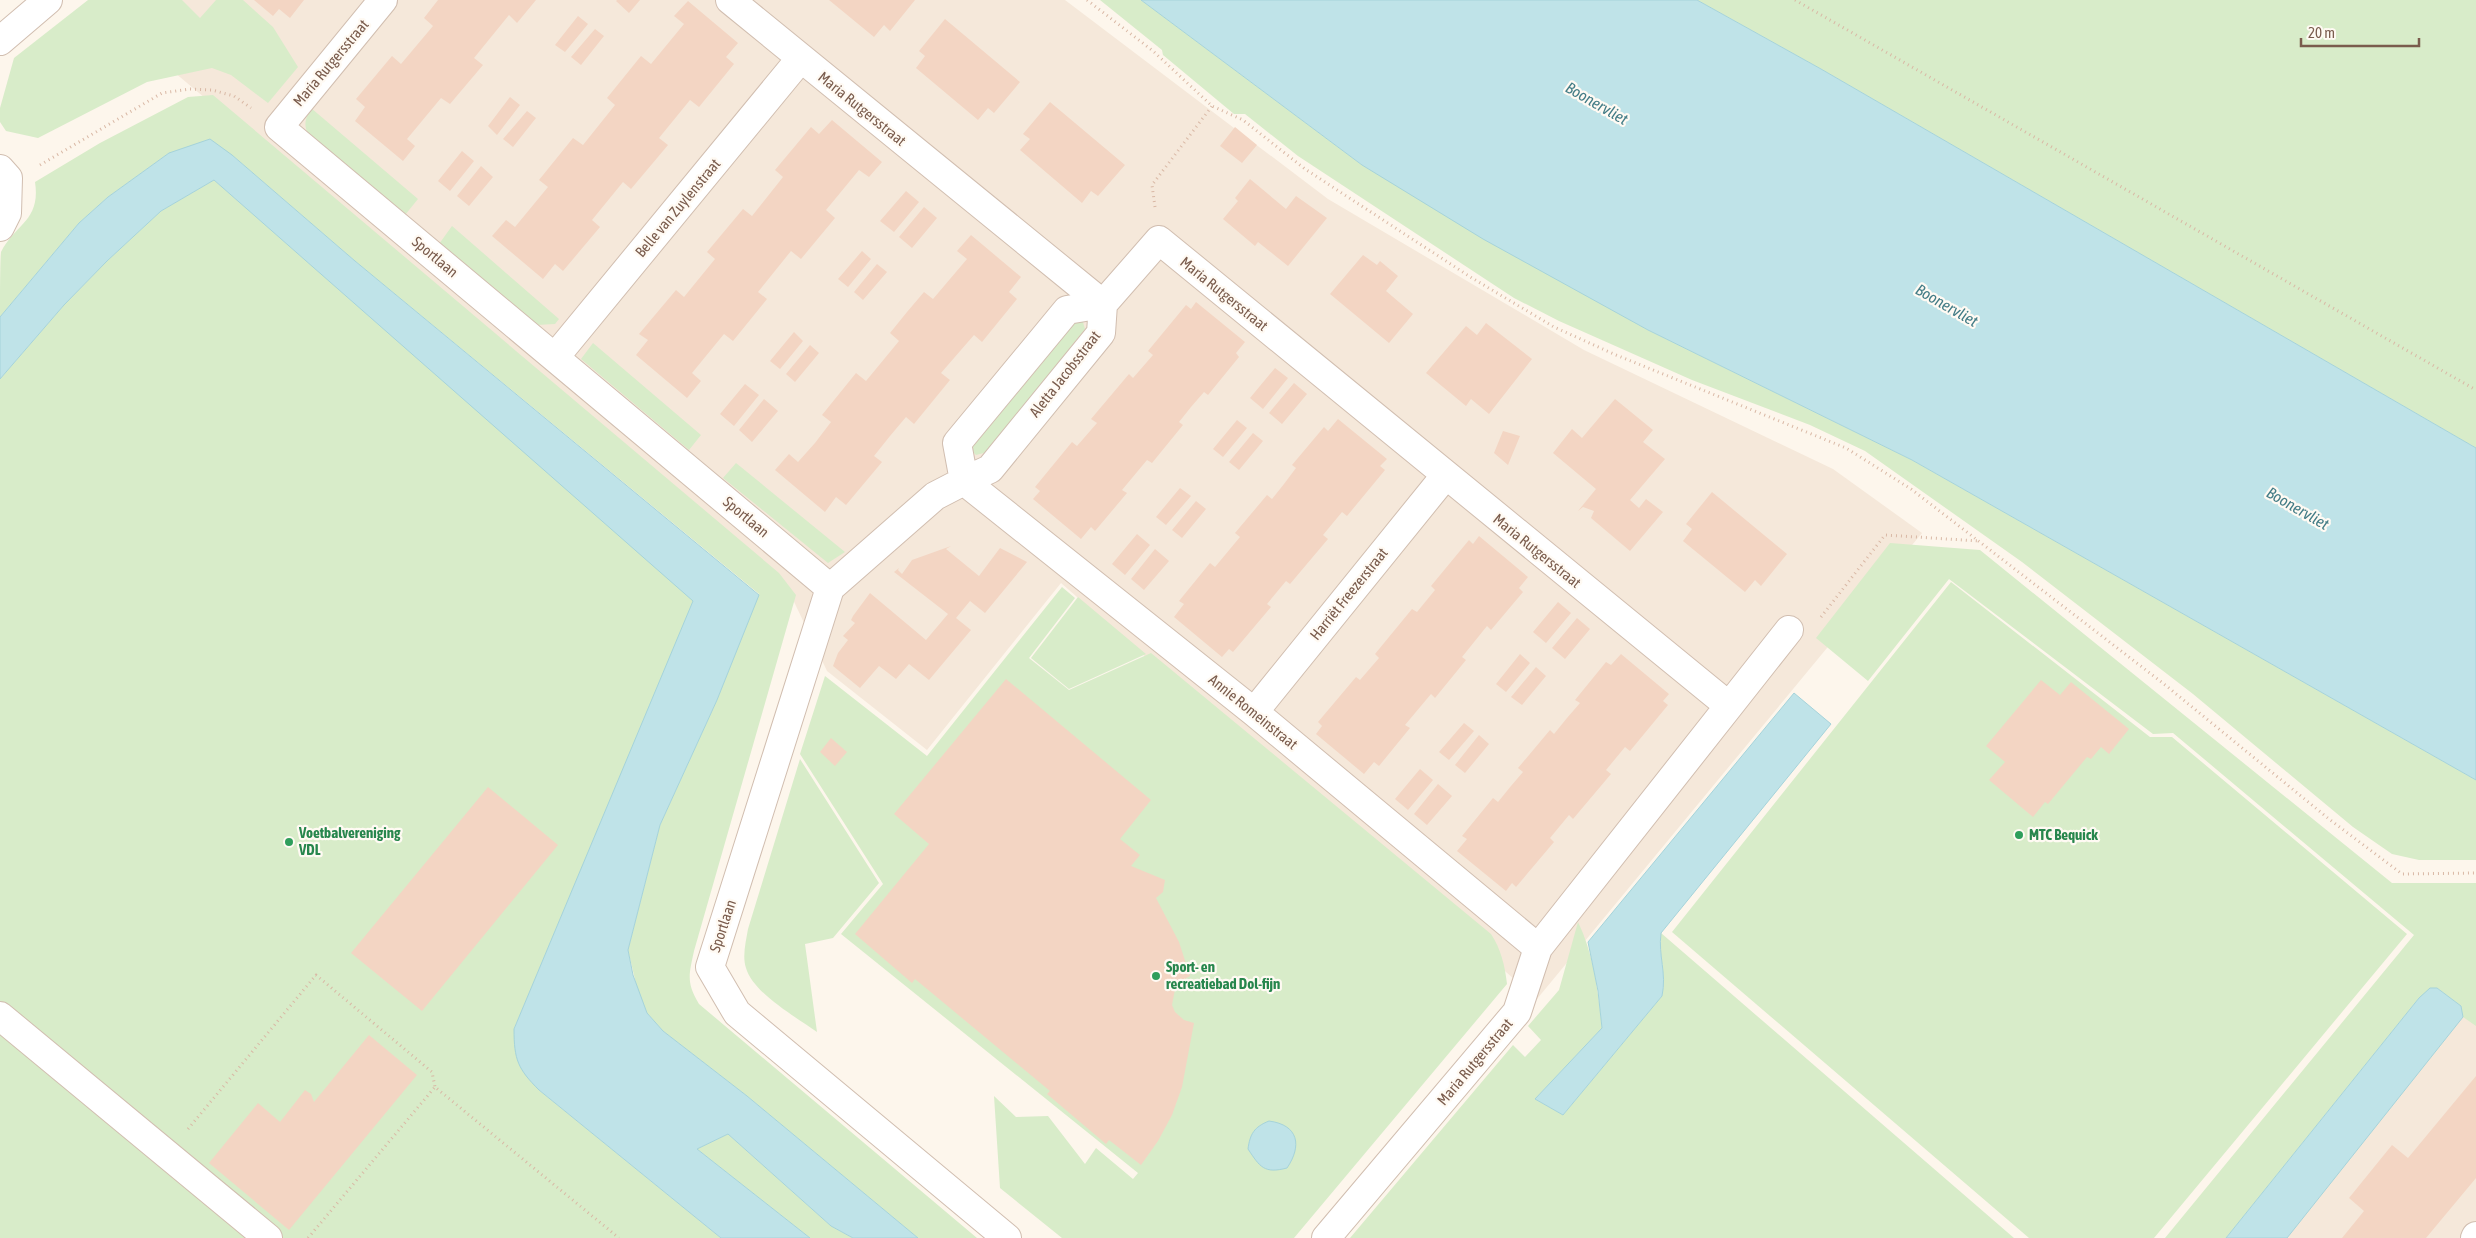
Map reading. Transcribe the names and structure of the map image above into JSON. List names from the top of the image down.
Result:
{
  "streets": {
    "street": [
      "Maria Rutgersstraat",
      "Belle van Zuylenstraat",
      "Sportlaan",
      "Aletta Jacobsstraat",
      "Harriët Freezerstraat",
      "Annie Romeinstraat"
    ]
  },
  "crossings": [
    ["Maria Rutgersstraat", "Belle van Zuylenstraat"],
    ["Maria Rutgersstraat", "Sportlaan"],
    ["Maria Rutgersstraat", "Aletta Jacobsstraat"],
    ["Maria Rutgersstraat", "Harriët Freezerstraat"],
    ["Maria Rutgersstraat", "Annie Romeinstraat"],
    ["Belle van Zuylenstraat", "Sportlaan"],
    ["Sportlaan", "Aletta Jacobsstraat"],
    ["Aletta Jacobsstraat", "Annie Romeinstraat"],
    ["Harriët Freezerstraat", "Annie Romeinstraat"]
  ],
  "water": ["Boonervliet"],
  "places": ["MTC Bequick", "Voetbalvereniging VDL", "Sport- en recreatiebad Dol-fijn"],
  "scale_bar": "20 m"
}
